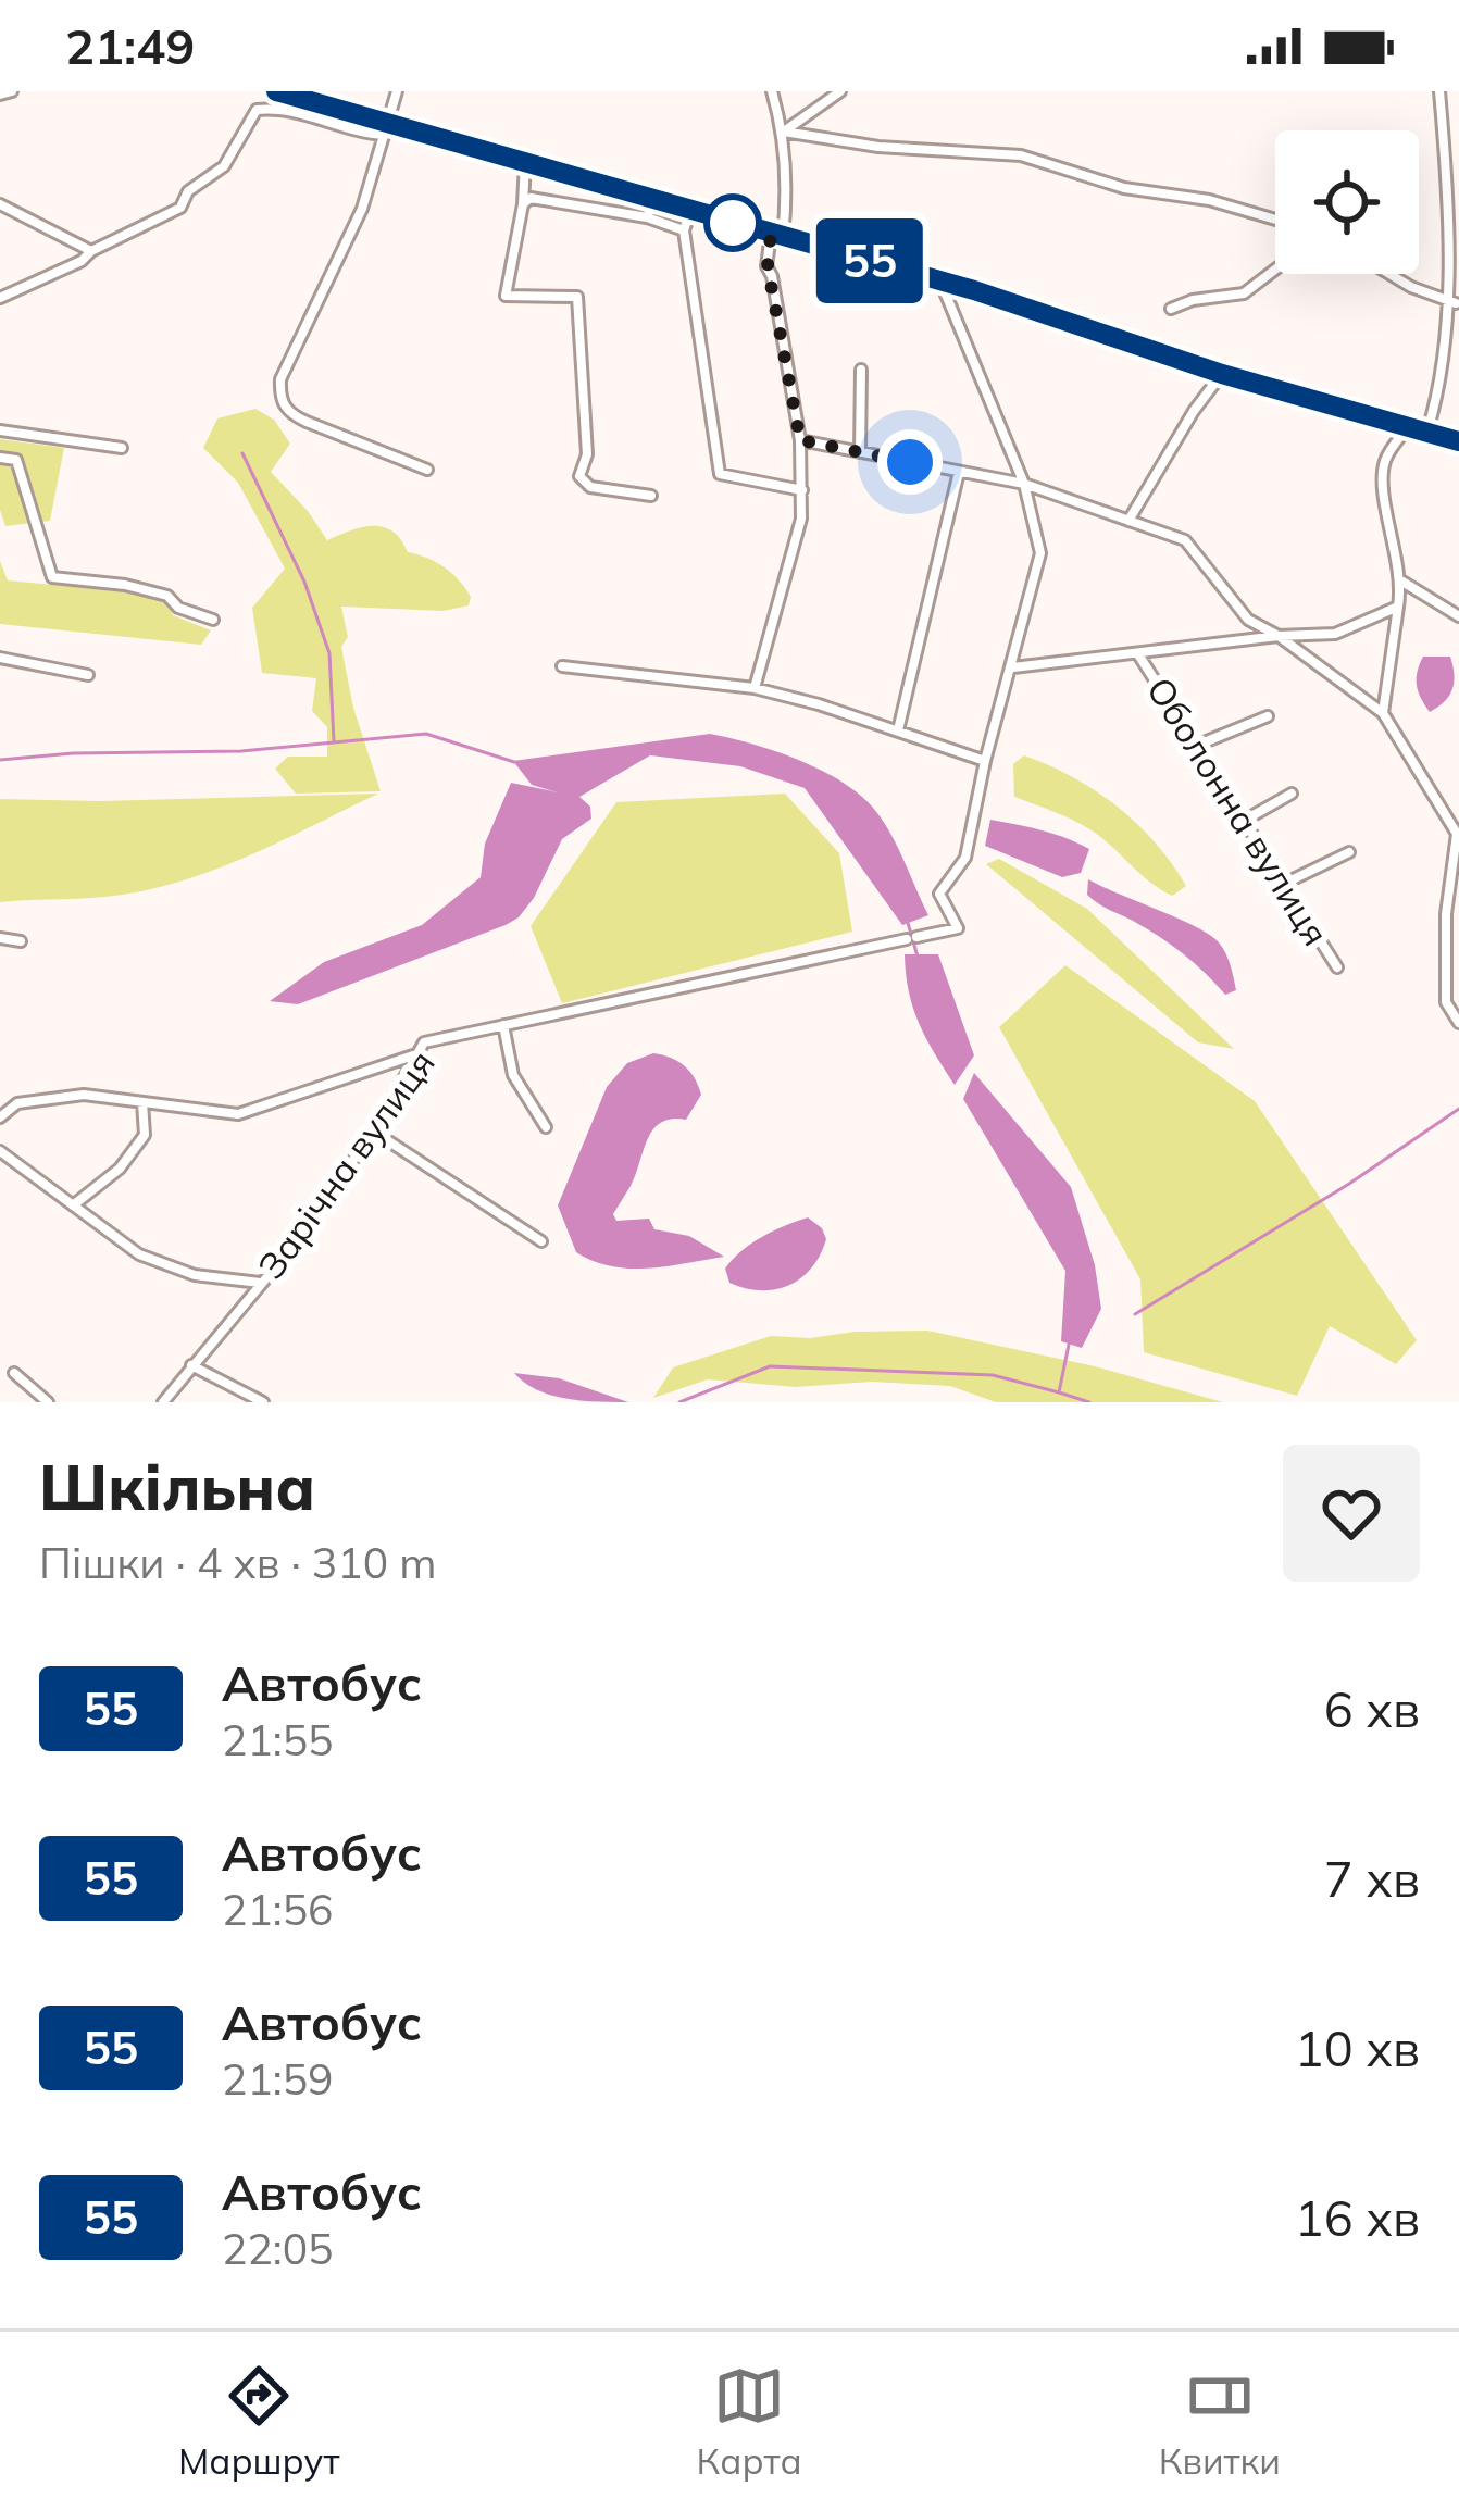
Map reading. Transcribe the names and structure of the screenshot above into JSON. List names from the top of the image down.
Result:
{
  "streets": {
    "street": ["Оболонна вулиця", "Зарічна вулиця"]
  },
  "lines": ["bus line 55"],
  "page": {
    "status": "21:49",
    "on_map": "55",
    "heading": ["Шкільна", "Пішки · 4 хв · 310 m"],
    "list": [
      {
        "mark": "55",
        "name": "Автобус",
        "note": "21:55",
        "value": "6 хв"
      },
      {
        "mark": "55",
        "name": "Автобус",
        "note": "21:56",
        "value": "7 хв"
      },
      {
        "mark": "55",
        "name": "Автобус",
        "note": "21:59",
        "value": "10 хв"
      },
      {
        "mark": "55",
        "name": "Автобус",
        "note": "22:05",
        "value": "16 хв"
      }
    ],
    "tabs": ["Маршрут", "Карта", "Квитки"]
  }
}
